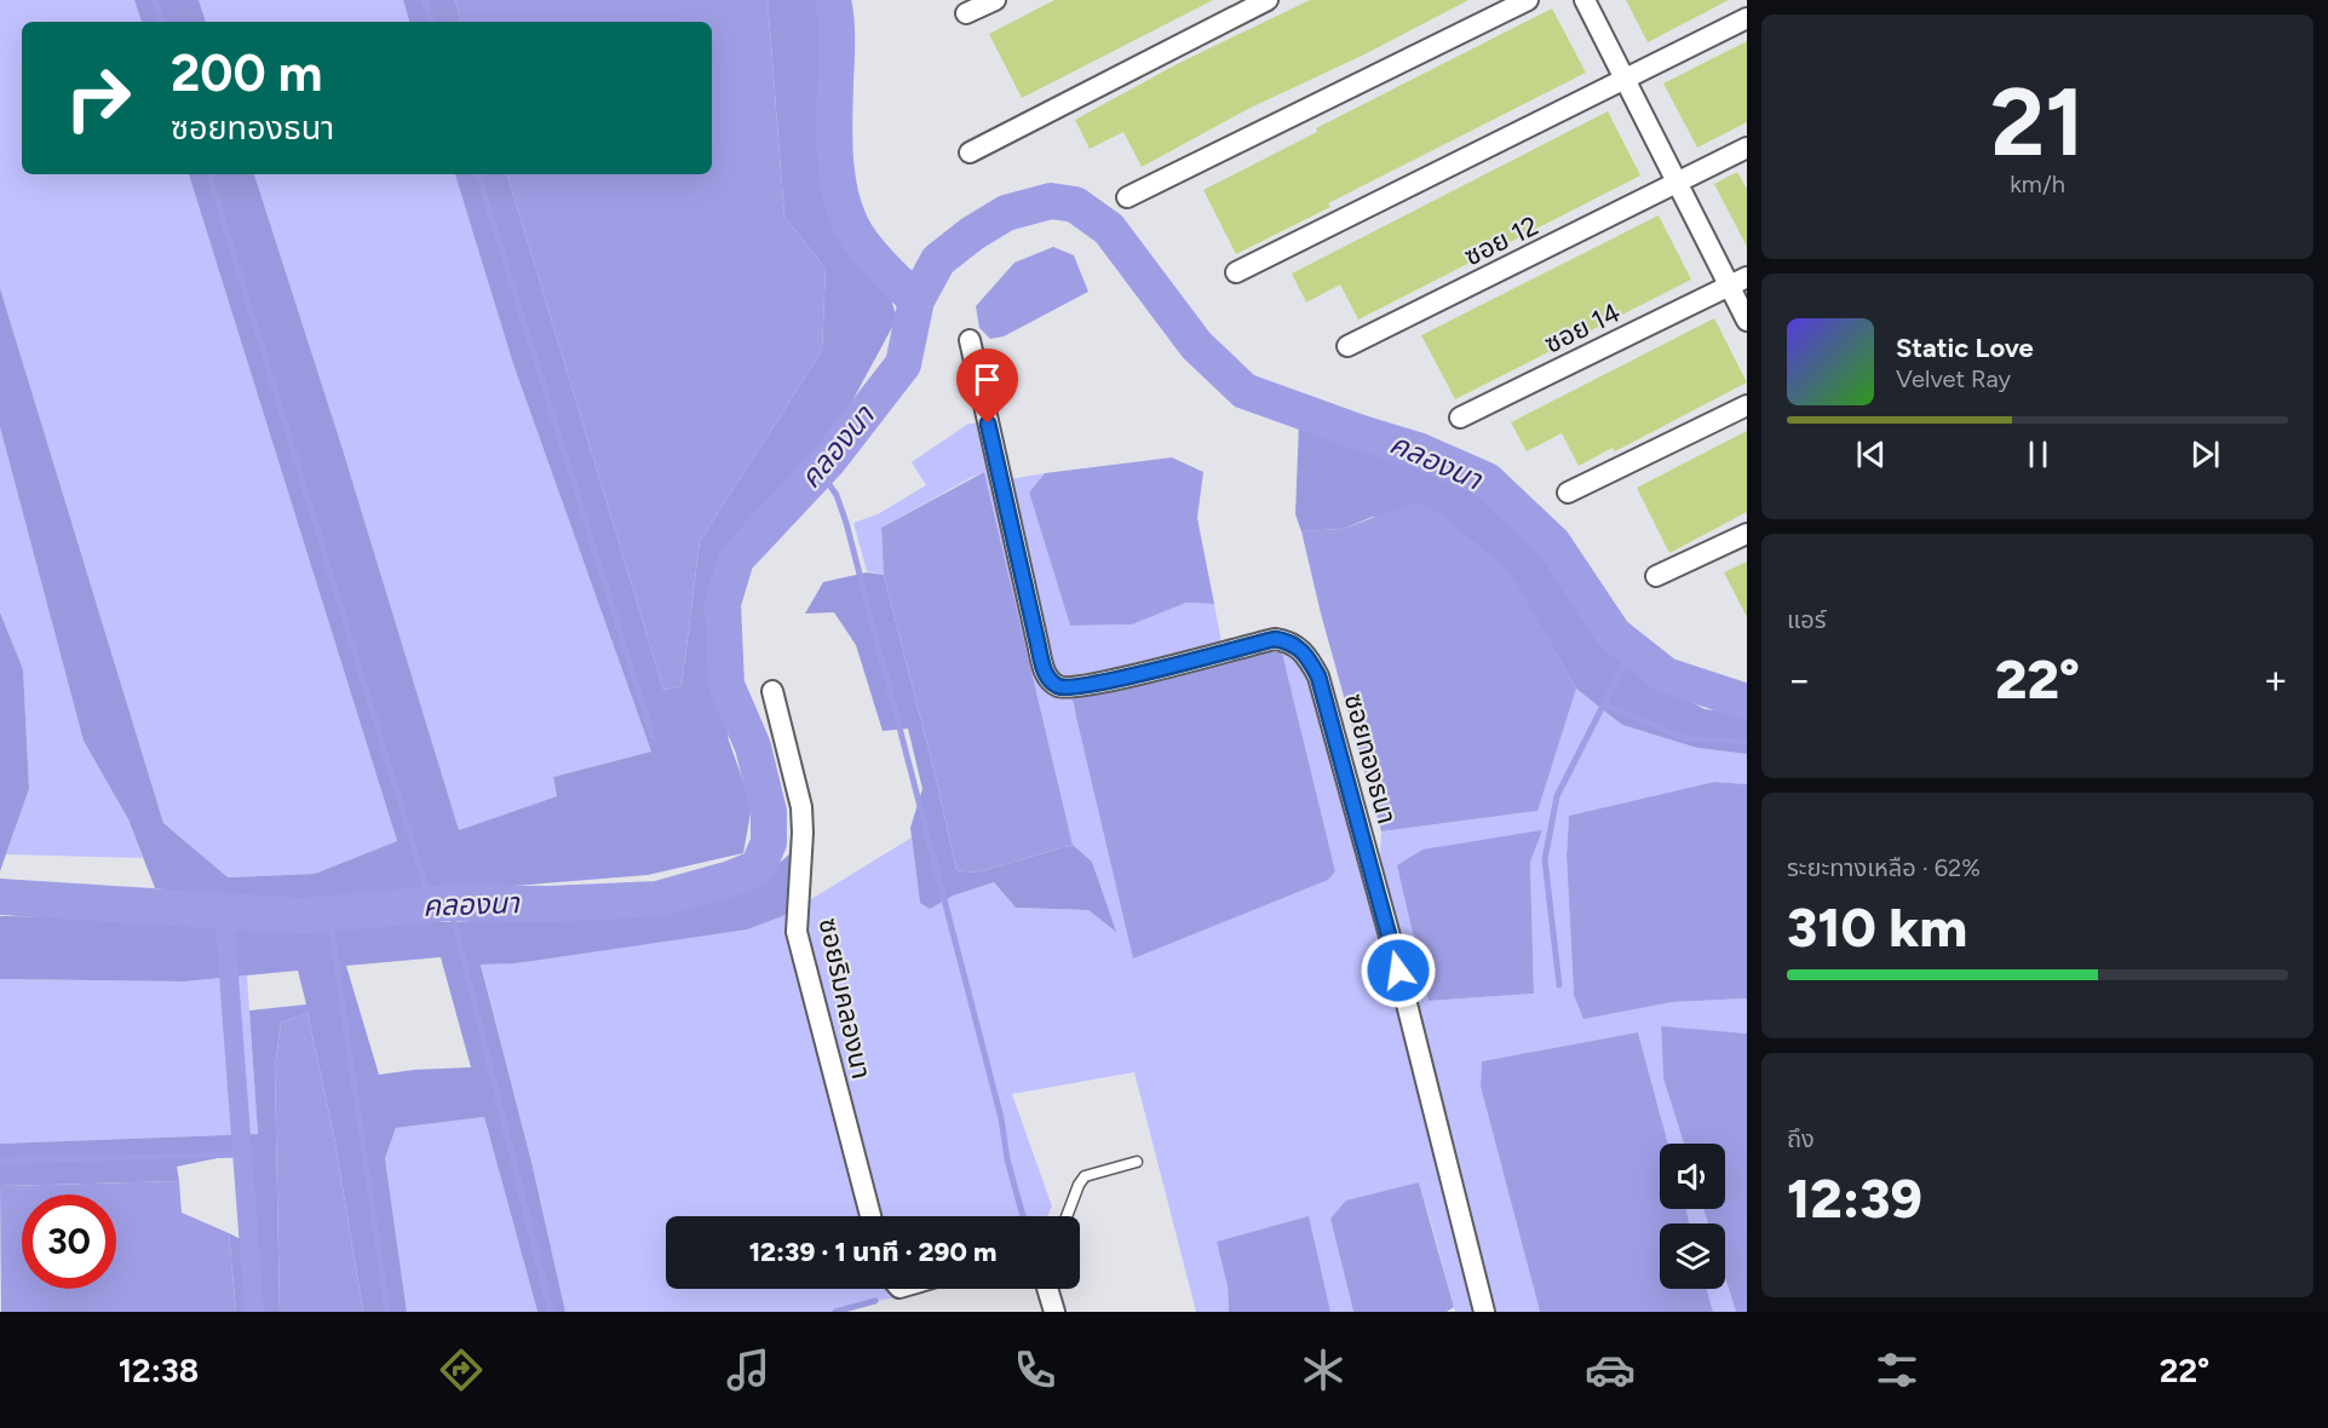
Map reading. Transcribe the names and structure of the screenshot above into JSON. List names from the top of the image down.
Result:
{
  "streets": {
    "street": [
      "ซอย 12",
      "ซอย 14",
      "ซอยทองธนา",
      "ซอยริมคลองนา"
    ]
  },
  "water": ["คลองนา"],
  "page": {
    "tile": [
      ["21", "km/h"],
      "แอร์",
      ["ระยะทางเหลือ · 62%", "310 km"],
      ["ถึง", "12:39"]
    ],
    "turn": ["200 m", "ซอยทองธนา"],
    "song": ["Static Love", "Velvet Ray"],
    "heat": ["−", "22°", "+"],
    "limit": "30",
    "trip": "12:39 · 1 นาที · 290 m",
    "tabs": ["12:38", "22°"]
  }
}
